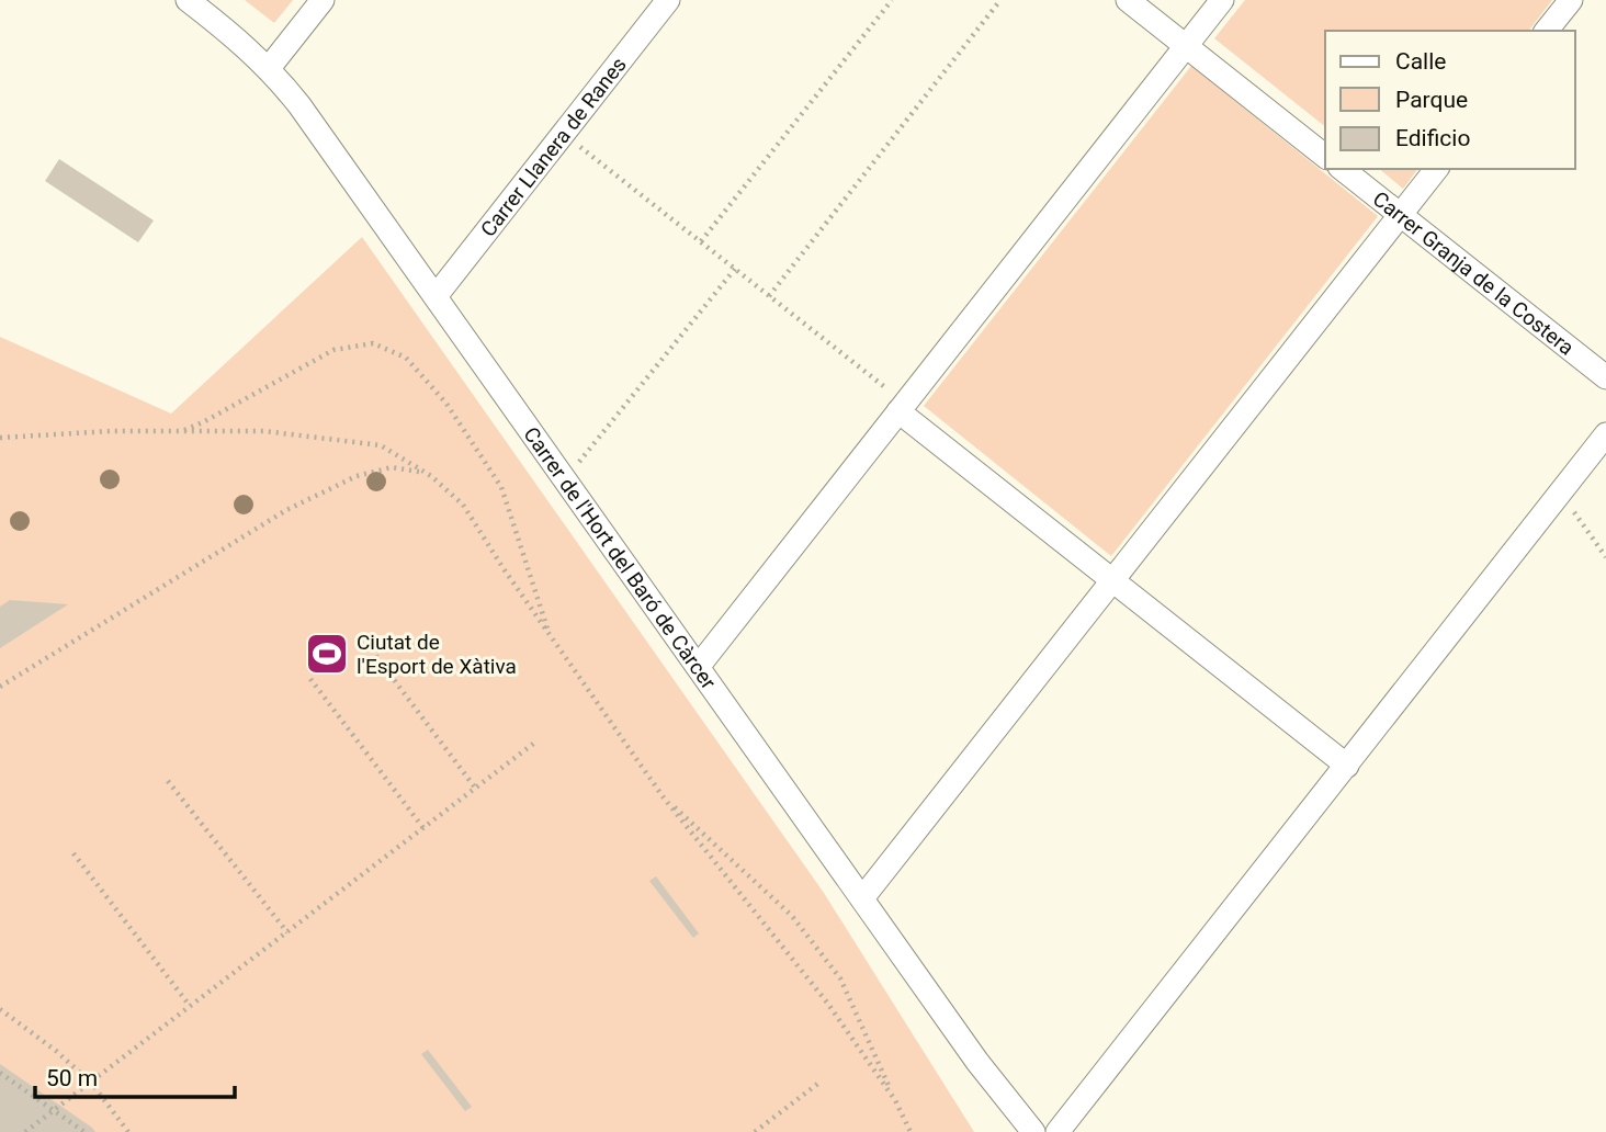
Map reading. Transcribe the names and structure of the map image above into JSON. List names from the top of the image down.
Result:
{
  "streets": {
    "street": ["Carrer Llanera de Ranes", "Carrer Granja de la Costera", "Carrer de l'Hort del Baró de Càrcer"]
  },
  "crossings": [
    ["Carrer Llanera de Ranes", "Carrer de l'Hort del Baró de Càrcer"]
  ],
  "places": {
    "sports": ["Ciutat de l'Esport de Xàtiva"]
  },
  "legend": ["Calle", "Parque", "Edificio"],
  "scale_bar": "50 m"
}
